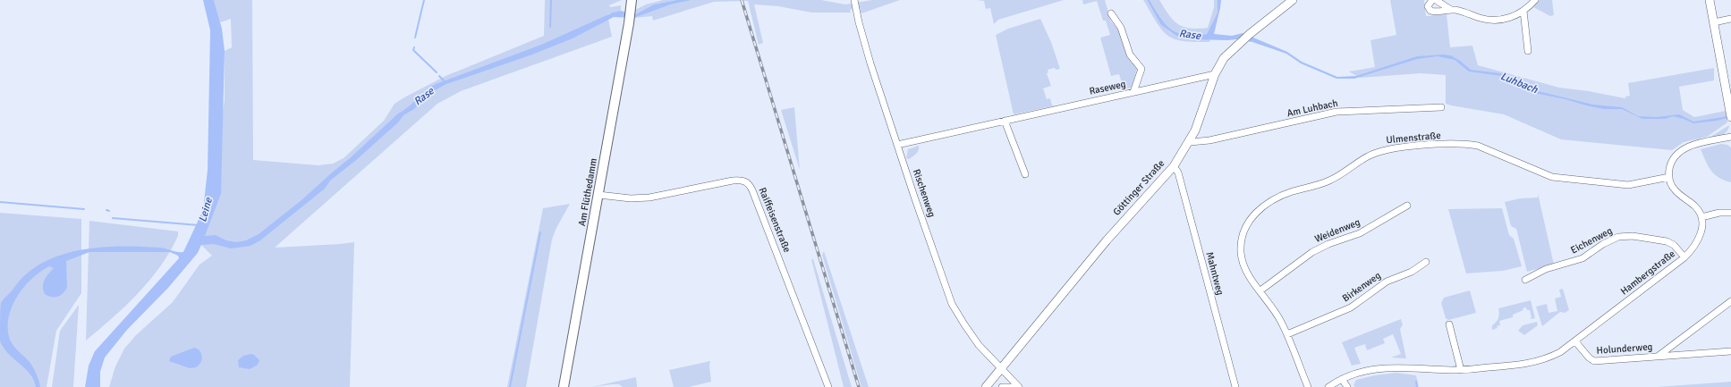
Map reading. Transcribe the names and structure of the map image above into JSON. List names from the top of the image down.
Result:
{
  "streets": {
    "main road": ["Am Flüthedamm"],
    "street": [
      "Raseweg",
      "Am Luhbach",
      "Ulmenstraße",
      "Göttinger Straße",
      "Rischenweg",
      "Raiffeisenstraße",
      "Weidenweg",
      "Eichenweg",
      "Hambergstraße",
      "Mahntweg",
      "Birkenweg",
      "Holunderweg"
    ]
  },
  "crossings": [
    ["Raseweg", "Göttinger Straße"],
    ["Raseweg", "Rischenweg"],
    ["Am Luhbach", "Göttinger Straße"],
    ["Ulmenstraße", "Weidenweg"],
    ["Ulmenstraße", "Birkenweg"],
    ["Göttinger Straße", "Rischenweg"],
    ["Göttinger Straße", "Mahntweg"],
    ["Am Flüthedamm", "Raiffeisenstraße"],
    ["Eichenweg", "Hambergstraße"],
    ["Hambergstraße", "Holunderweg"]
  ],
  "water": ["Rase", "Luhbach", "Leine"]
}
